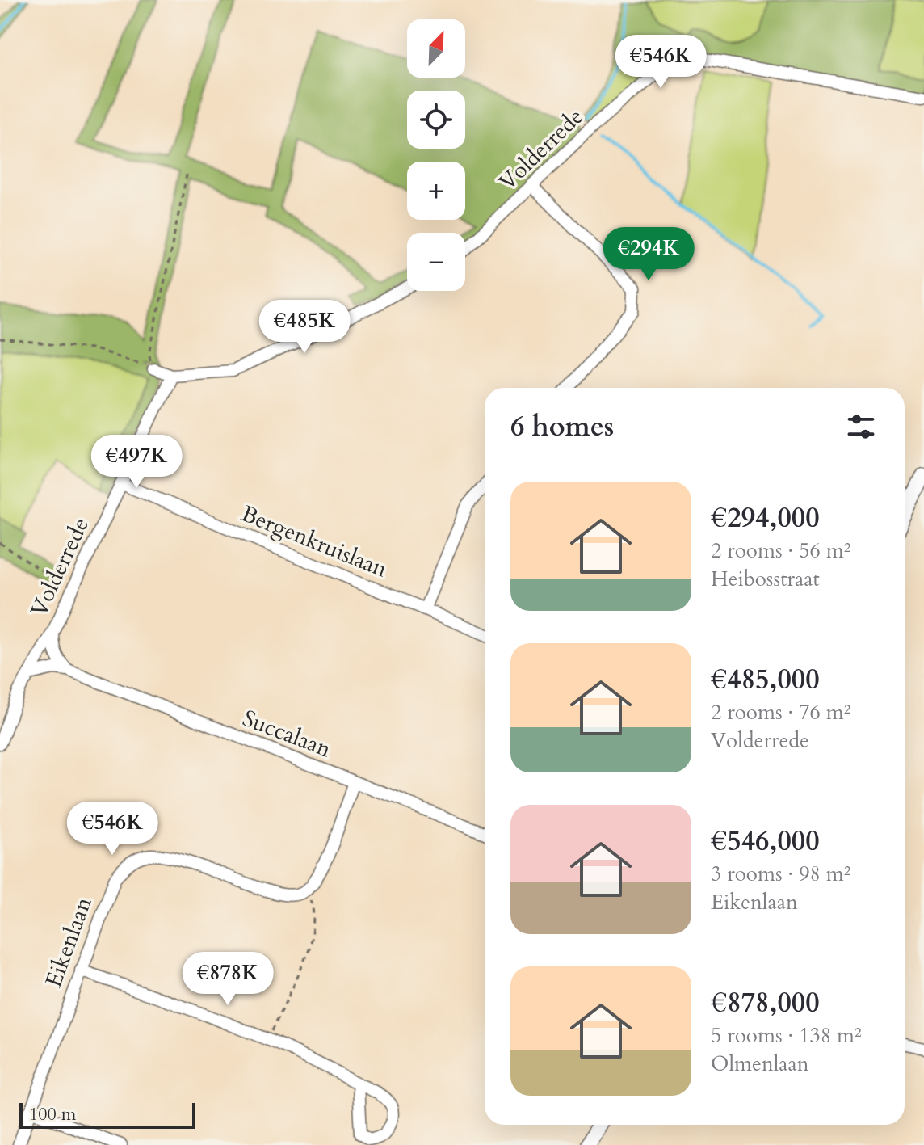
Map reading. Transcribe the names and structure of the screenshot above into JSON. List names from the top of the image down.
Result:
{
  "streets": {
    "street": [
      "Volderrede",
      "Bergenkruislaan",
      "Succalaan",
      "Eikenlaan"
    ]
  },
  "crossings": [
    ["Volderrede", "Bergenkruislaan"],
    ["Volderrede", "Succalaan"]
  ],
  "scale_bar": "100 m",
  "north": "top right",
  "page": {
    "map_buttons": ["+", "−"],
    "price": [
      "€546K",
      "€294K",
      "€485K",
      "€497K",
      "€546K",
      "€878K"
    ],
    "heading": "6 homes",
    "list": [
      {
        "name": "€294,000",
        "note": "2 rooms · 56 m² · Heibosstraat"
      },
      {
        "name": "€485,000",
        "note": "2 rooms · 76 m² · Volderrede"
      },
      {
        "name": "€546,000",
        "note": "3 rooms · 98 m² · Eikenlaan"
      },
      {
        "name": "€878,000",
        "note": "5 rooms · 138 m² · Olmenlaan"
      }
    ],
    "scale": "100 m"
  }
}
